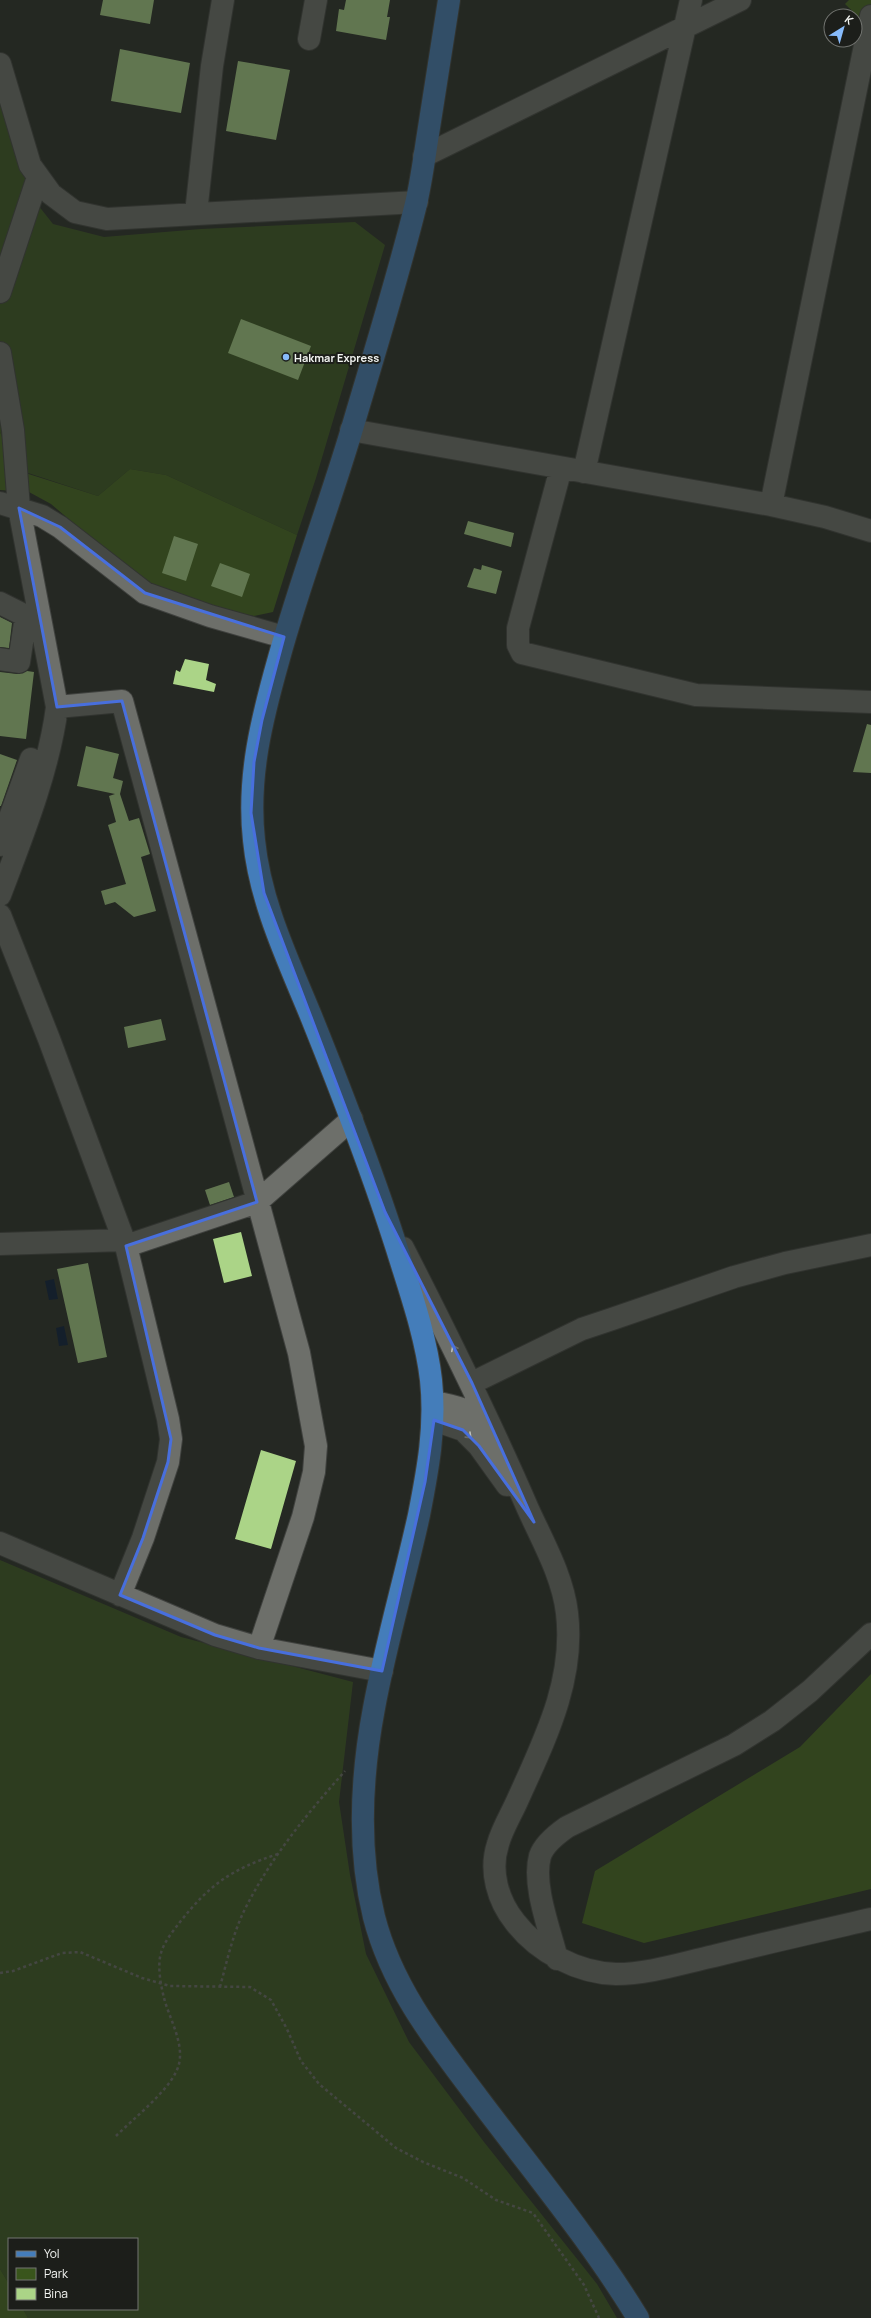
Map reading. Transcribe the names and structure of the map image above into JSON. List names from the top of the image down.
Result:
{
  "places": ["Hakmar Express"],
  "legend": ["Yol", "Park", "Bina"],
  "north": "top right"
}
